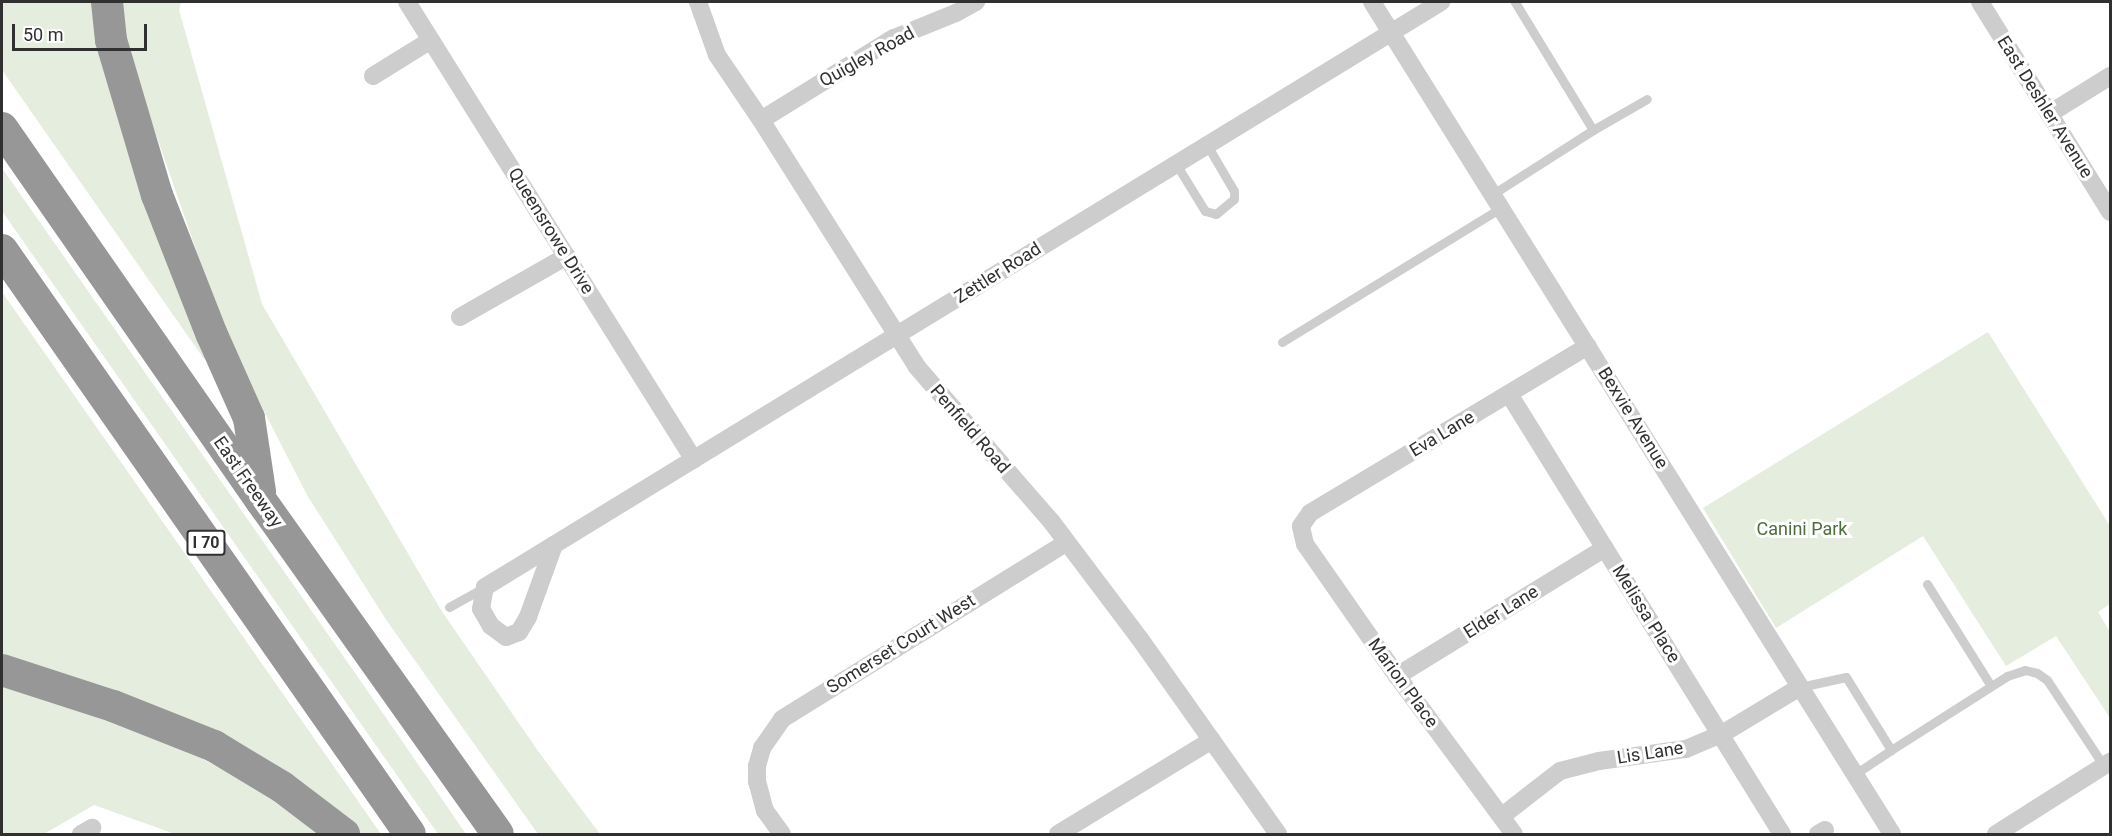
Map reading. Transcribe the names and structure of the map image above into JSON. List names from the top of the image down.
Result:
{
  "streets": {
    "highway": ["East Freeway", "I 70"],
    "street": [
      "Quigley Road",
      "East Deshler Avenue",
      "Queensrowe Drive",
      "Zettler Road",
      "Bexvie Avenue",
      "Penfield Road",
      "Eva Lane",
      "Elder Lane",
      "Melissa Place",
      "Somerset Court West",
      "Marion Place",
      "Lis Lane"
    ]
  },
  "crossings": [
    ["Quigley Road", "Penfield Road"],
    ["Queensrowe Drive", "Zettler Road"],
    ["Zettler Road", "Bexvie Avenue"],
    ["Zettler Road", "Penfield Road"],
    ["Bexvie Avenue", "Eva Lane"],
    ["Bexvie Avenue", "Lis Lane"],
    ["Penfield Road", "Somerset Court West"],
    ["Eva Lane", "Melissa Place"],
    ["Eva Lane", "Marion Place"],
    ["Elder Lane", "Melissa Place"],
    ["Elder Lane", "Marion Place"],
    ["Melissa Place", "Lis Lane"],
    ["Marion Place", "Lis Lane"]
  ],
  "parks": ["Canini Park"],
  "scale_bar": "50 m"
}
